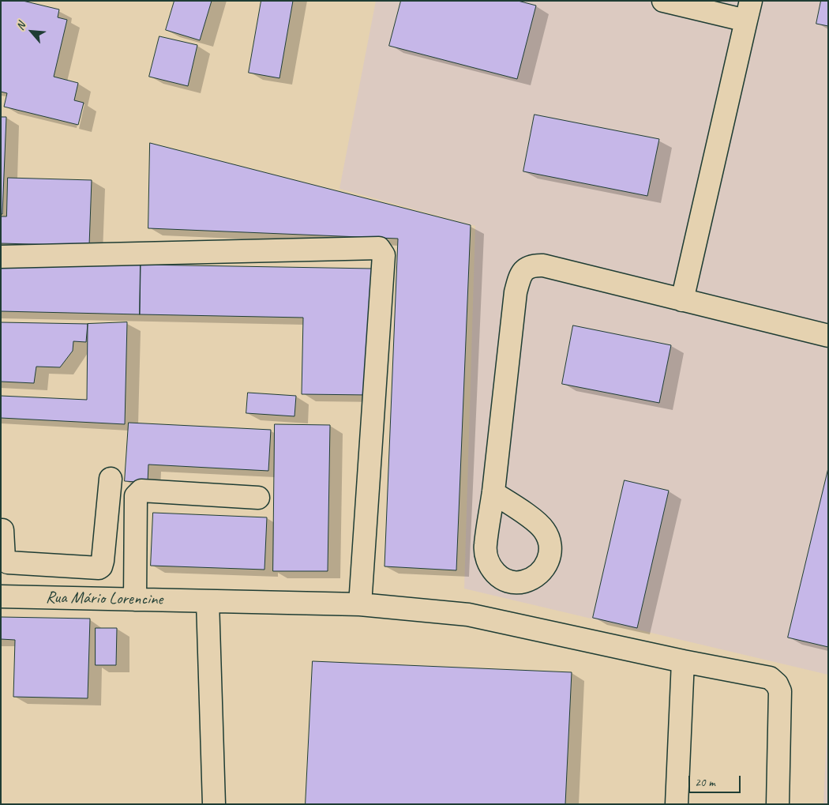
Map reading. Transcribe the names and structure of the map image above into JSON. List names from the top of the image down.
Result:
{
  "streets": {
    "lane": ["Rua Mário Lorencine"]
  },
  "scale_bar": "20 m",
  "north": "top left"
}
